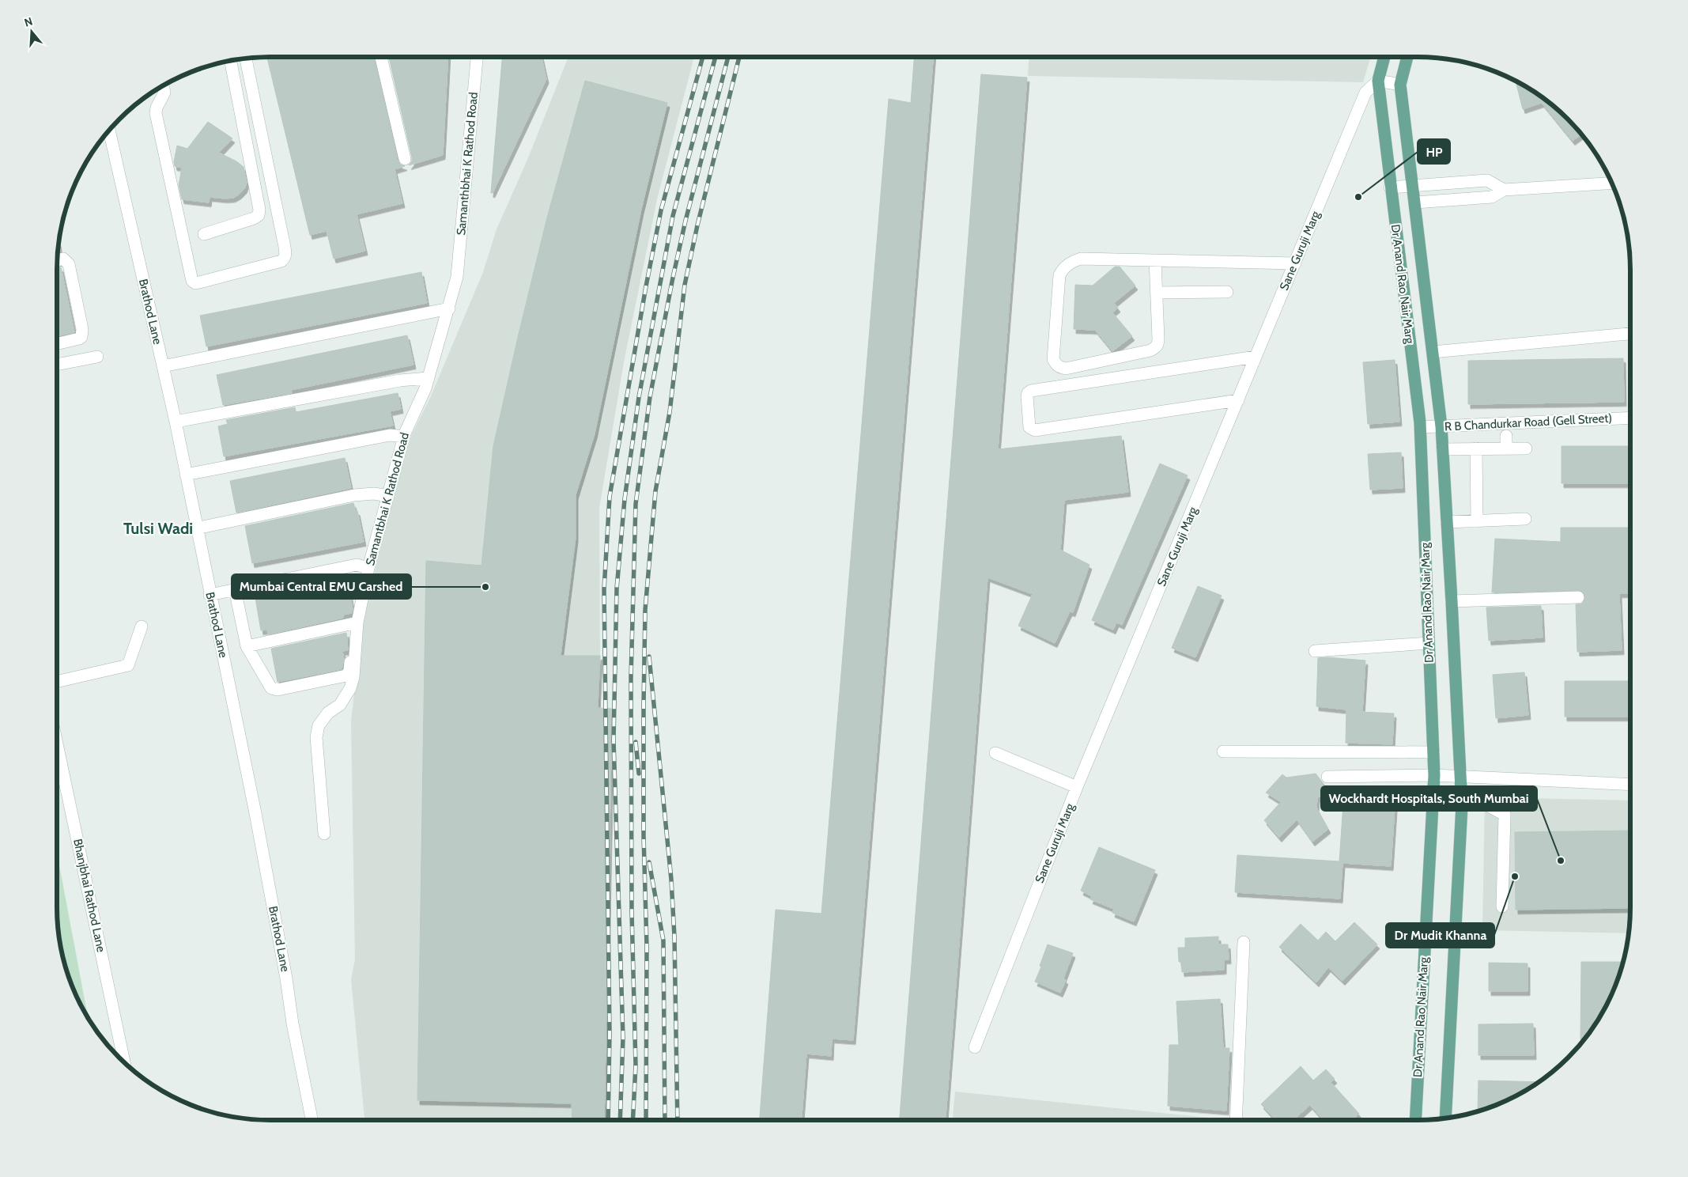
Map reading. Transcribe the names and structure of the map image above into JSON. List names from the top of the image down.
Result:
{
  "streets": {
    "main road": ["Sane Guruji Marg", "Dr Anand Rao Nair Marg"],
    "street": [
      "Samanthbhai K Rathod Road",
      "Brathod Lane",
      "R B Chandurkar Road (Gell Street)",
      "Samantbhai K Rathod Road",
      "Bhanjbhai Rathod Lane"
    ]
  },
  "crossings": [
    ["Samanthbhai K Rathod Road", "Samantbhai K Rathod Road"],
    ["Sane Guruji Marg", "Dr Anand Rao Nair Marg"],
    ["Dr Anand Rao Nair Marg", "R B Chandurkar Road (Gell Street)"]
  ],
  "districts": ["Tulsi Wadi"],
  "places": [
    "HP",
    "Mumbai Central EMU Carshed",
    "Wockhardt Hospitals, South Mumbai",
    "Dr Mudit Khanna"
  ],
  "north": "top"
}
